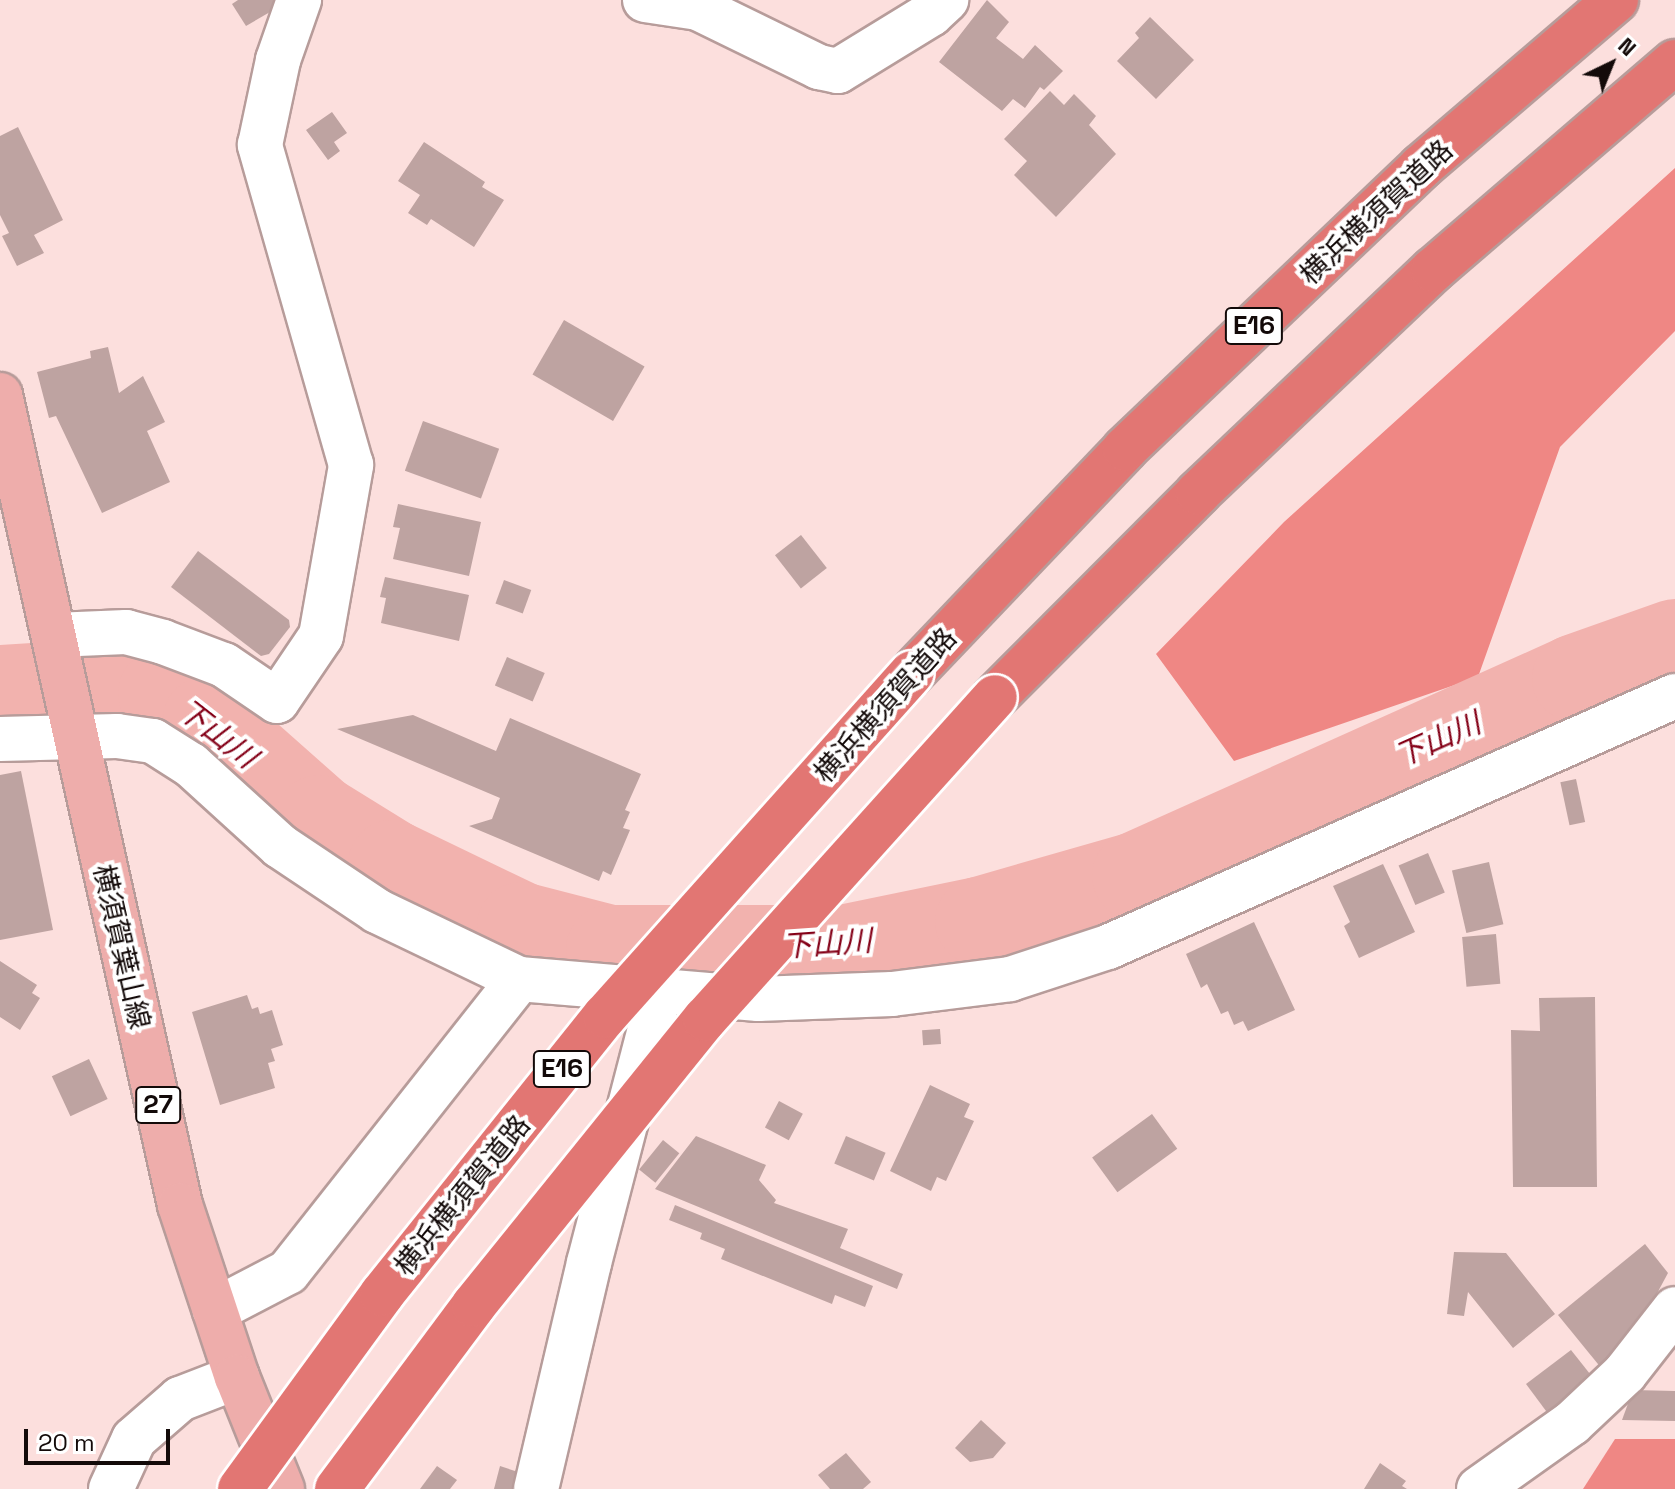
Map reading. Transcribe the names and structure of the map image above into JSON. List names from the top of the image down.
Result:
{
  "streets": {
    "highway": ["横浜横須賀道路", "E16"],
    "main road": ["横須賀葉山線", "27"]
  },
  "water": ["下山川"],
  "scale_bar": "20 m",
  "north": "top right"
}
